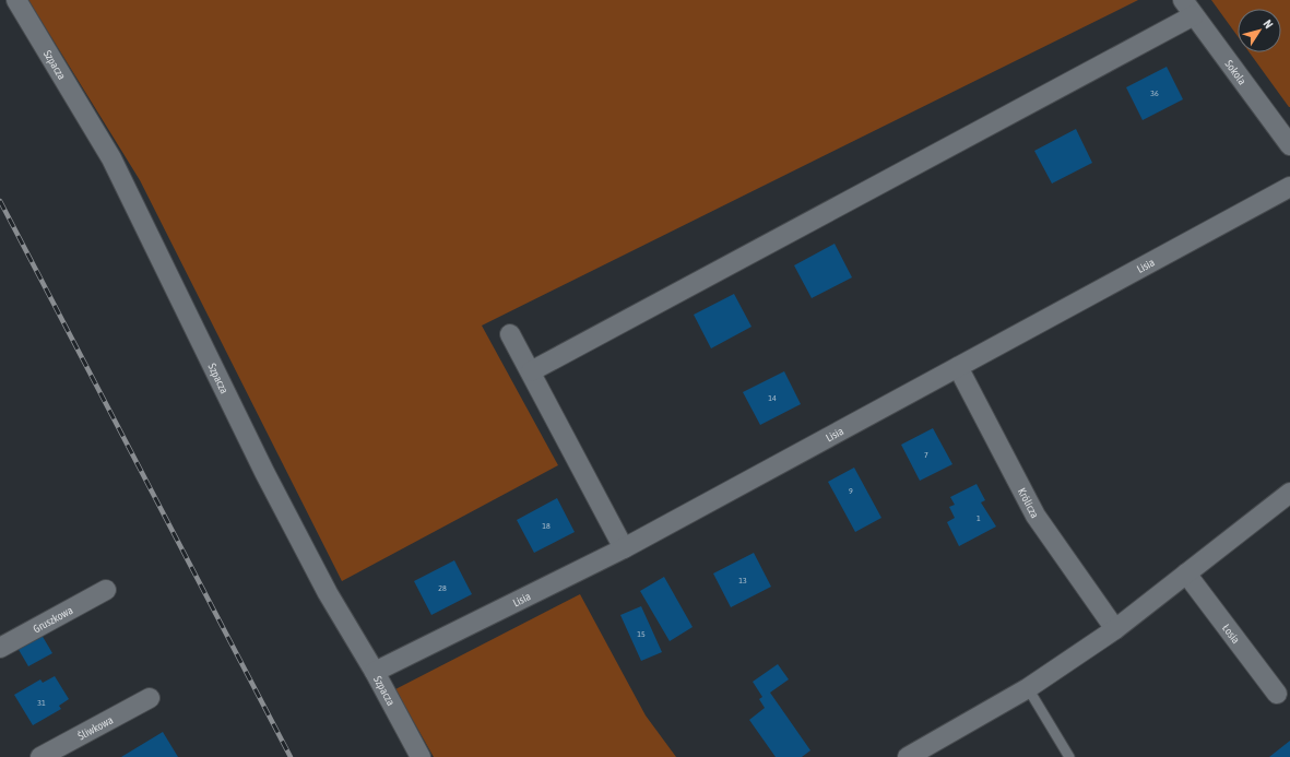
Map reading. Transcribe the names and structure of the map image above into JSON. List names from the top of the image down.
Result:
{
  "streets": {
    "street": [
      "Szpacza",
      "Sokola",
      "Lisia",
      "Królicza",
      "Gruszkowa",
      "Łosia",
      "Śliwkowa"
    ]
  },
  "crossings": [
    ["Szpacza", "Lisia"],
    ["Lisia", "Królicza"]
  ],
  "house_numbers": [
    "36",
    "14",
    "7",
    "9",
    "1",
    "18",
    "13",
    "28",
    "15",
    "31"
  ],
  "north": "top right"
}
